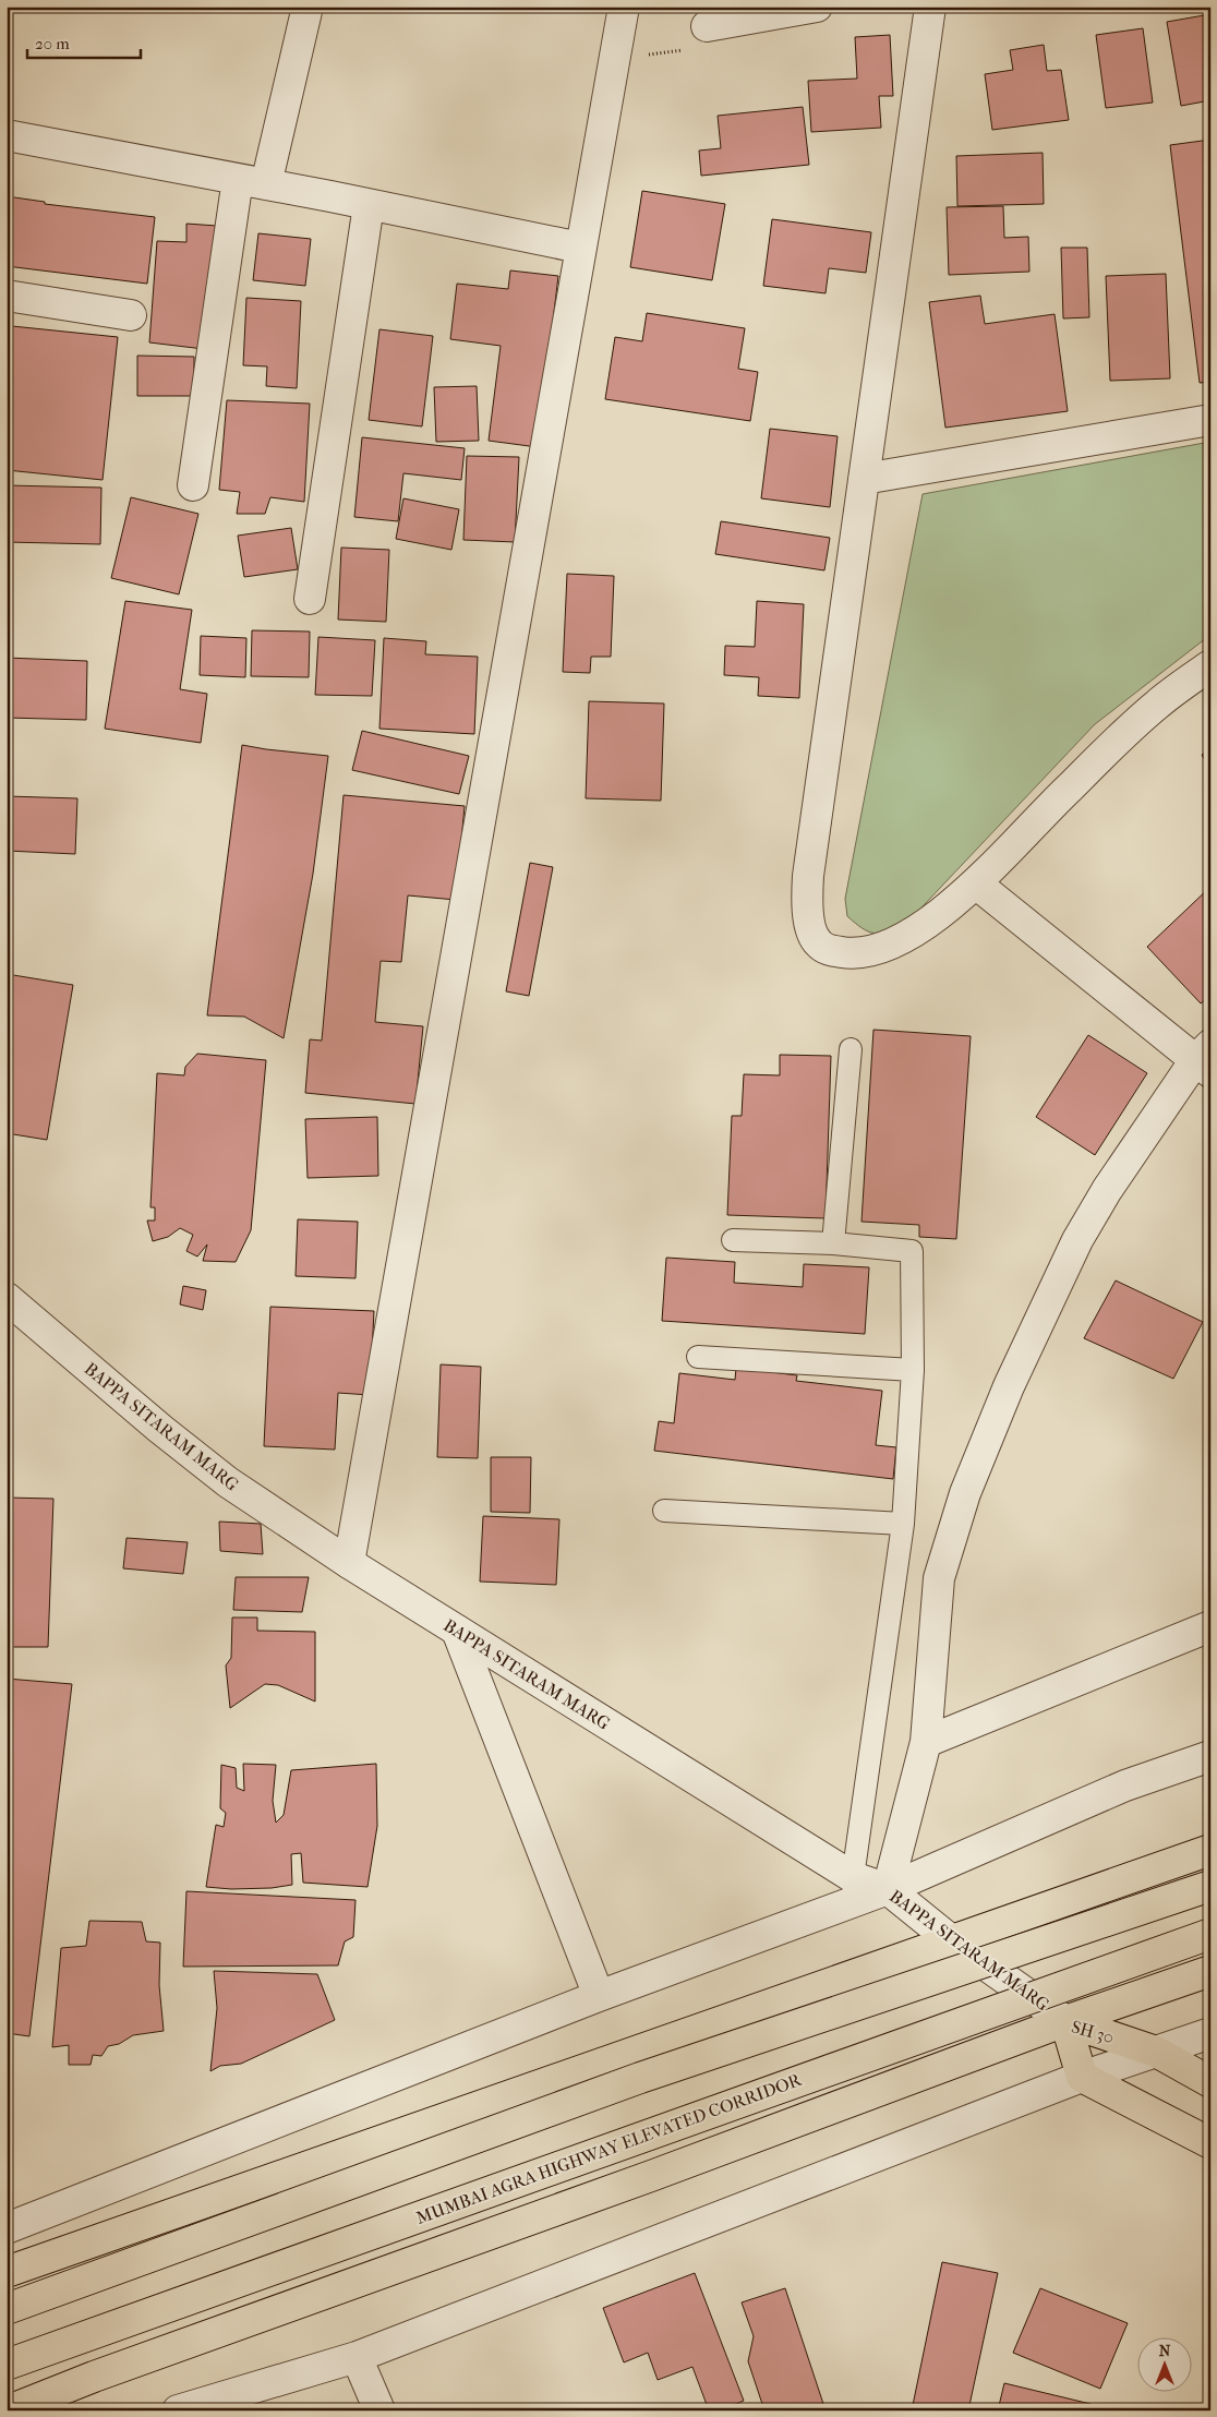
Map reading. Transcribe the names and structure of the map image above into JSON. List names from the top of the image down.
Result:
{
  "streets": {
    "main road": ["SH 30", "MUMBAI AGRA HIGHWAY ELEVATED CORRIDOR"],
    "street": ["BAPPA SITARAM MARG"]
  },
  "crossings": [
    ["BAPPA SITARAM MARG", "SH 30"]
  ],
  "scale_bar": "20 m",
  "north": "top"
}
